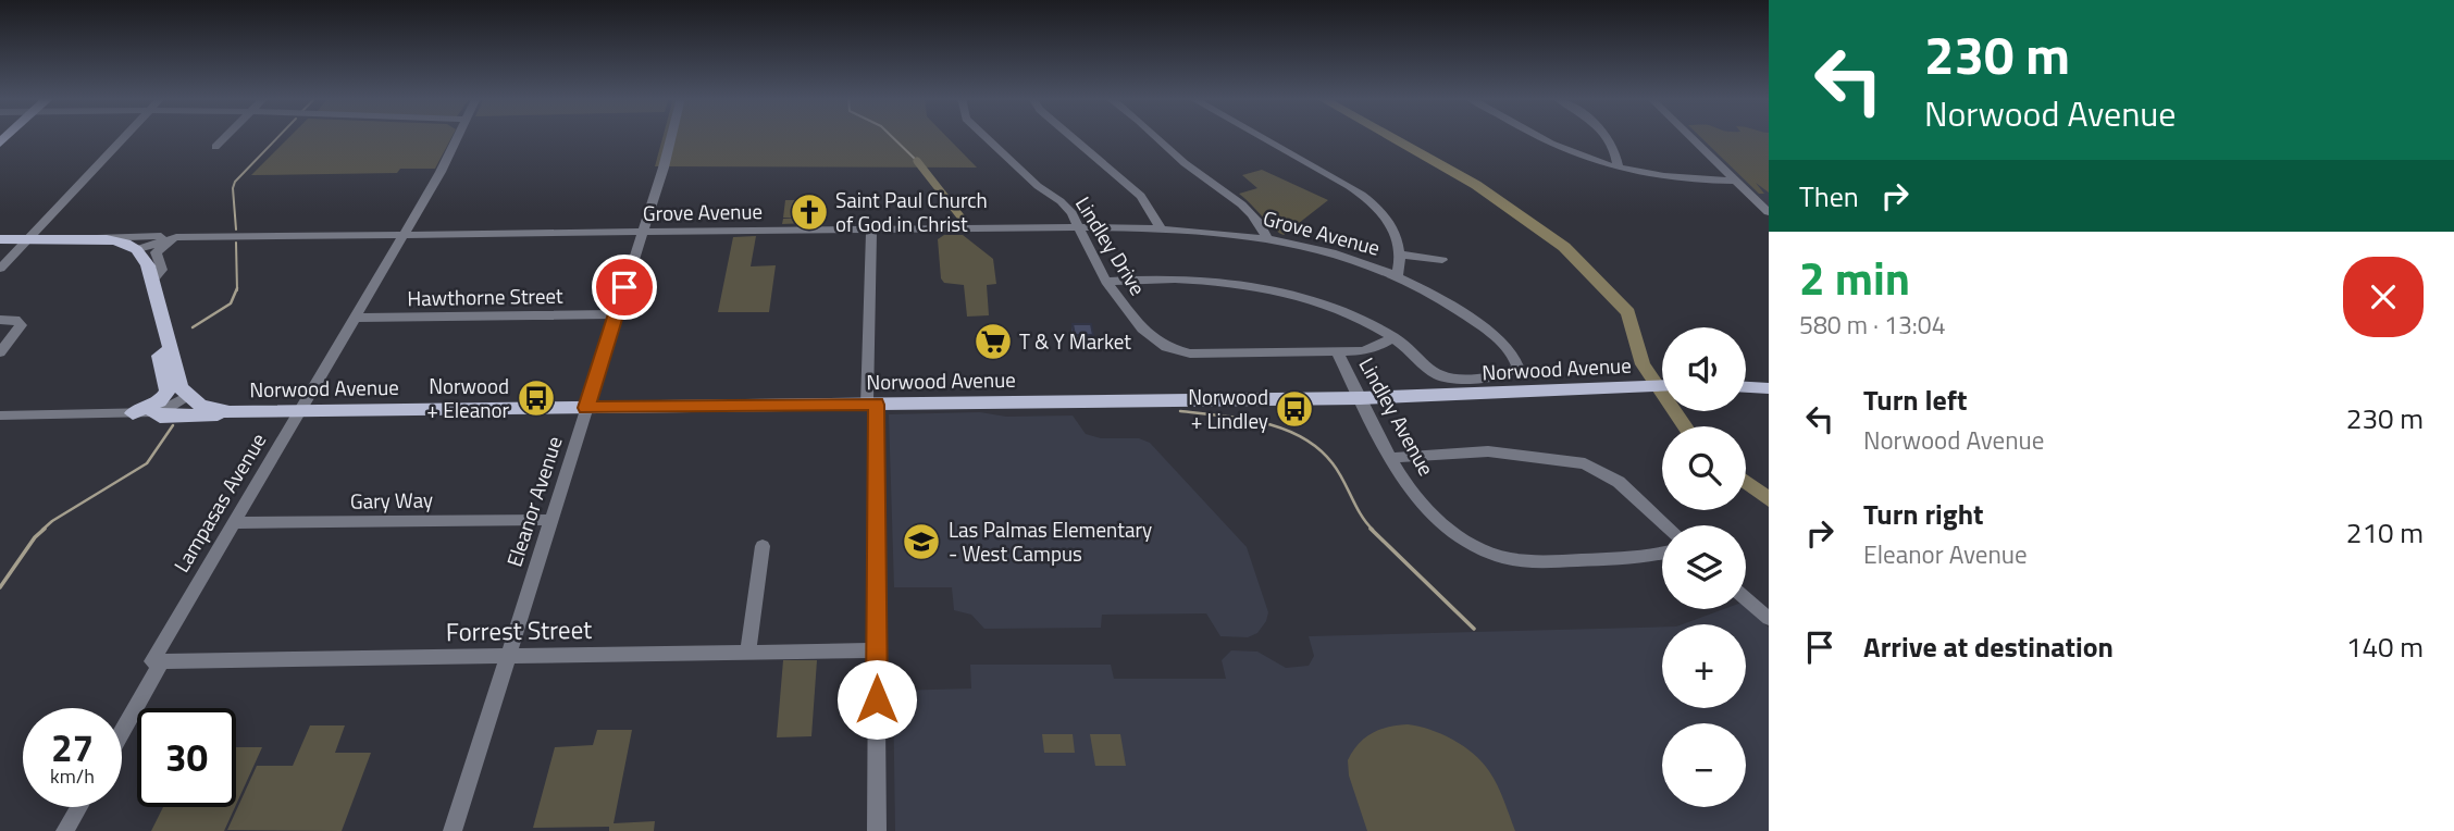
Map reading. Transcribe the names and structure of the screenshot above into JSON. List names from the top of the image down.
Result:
{
  "streets": {
    "main road": ["Grove Avenue", "Norwood Avenue"],
    "street": [
      "Lindley Drive",
      "Hawthorne Street",
      "Lindley Avenue",
      "Gary Way",
      "Eleanor Avenue",
      "Lampasas Avenue",
      "Forrest Street"
    ]
  },
  "crossings": [
    ["Grove Avenue", "Lindley Drive"],
    ["Grove Avenue", "Eleanor Avenue"],
    ["Grove Avenue", "Lampasas Avenue"],
    ["Lindley Drive", "Lindley Avenue"],
    ["Hawthorne Street", "Eleanor Avenue"],
    ["Hawthorne Street", "Lampasas Avenue"],
    ["Norwood Avenue", "Lindley Avenue"],
    ["Norwood Avenue", "Eleanor Avenue"],
    ["Norwood Avenue", "Lampasas Avenue"],
    ["Gary Way", "Eleanor Avenue"],
    ["Gary Way", "Lampasas Avenue"],
    ["Eleanor Avenue", "Forrest Street"],
    ["Lampasas Avenue", "Forrest Street"]
  ],
  "places": {
    "church": ["Saint Paul Church of God in Christ"],
    "supermarket": ["T & Y Market"],
    "bus stop": ["Norwood + Eleanor", "Norwood + Lindley"],
    "school or university": ["Las Palmas Elementary - West Campus"]
  },
  "page": {
    "turn": ["230 m", "Norwood Avenue"],
    "then": "Then",
    "heading": ["2 min", "580 m · 13:04"],
    "map_buttons": ["+", "−"],
    "list": [
      {
        "name": "Turn left",
        "note": "Norwood Avenue",
        "value": "230 m"
      },
      {
        "name": "Turn right",
        "note": "Eleanor Avenue",
        "value": "210 m"
      },
      {
        "name": "Arrive at destination",
        "value": "140 m"
      }
    ],
    "speed": "27 km/h",
    "limit": "30"
  }
}
